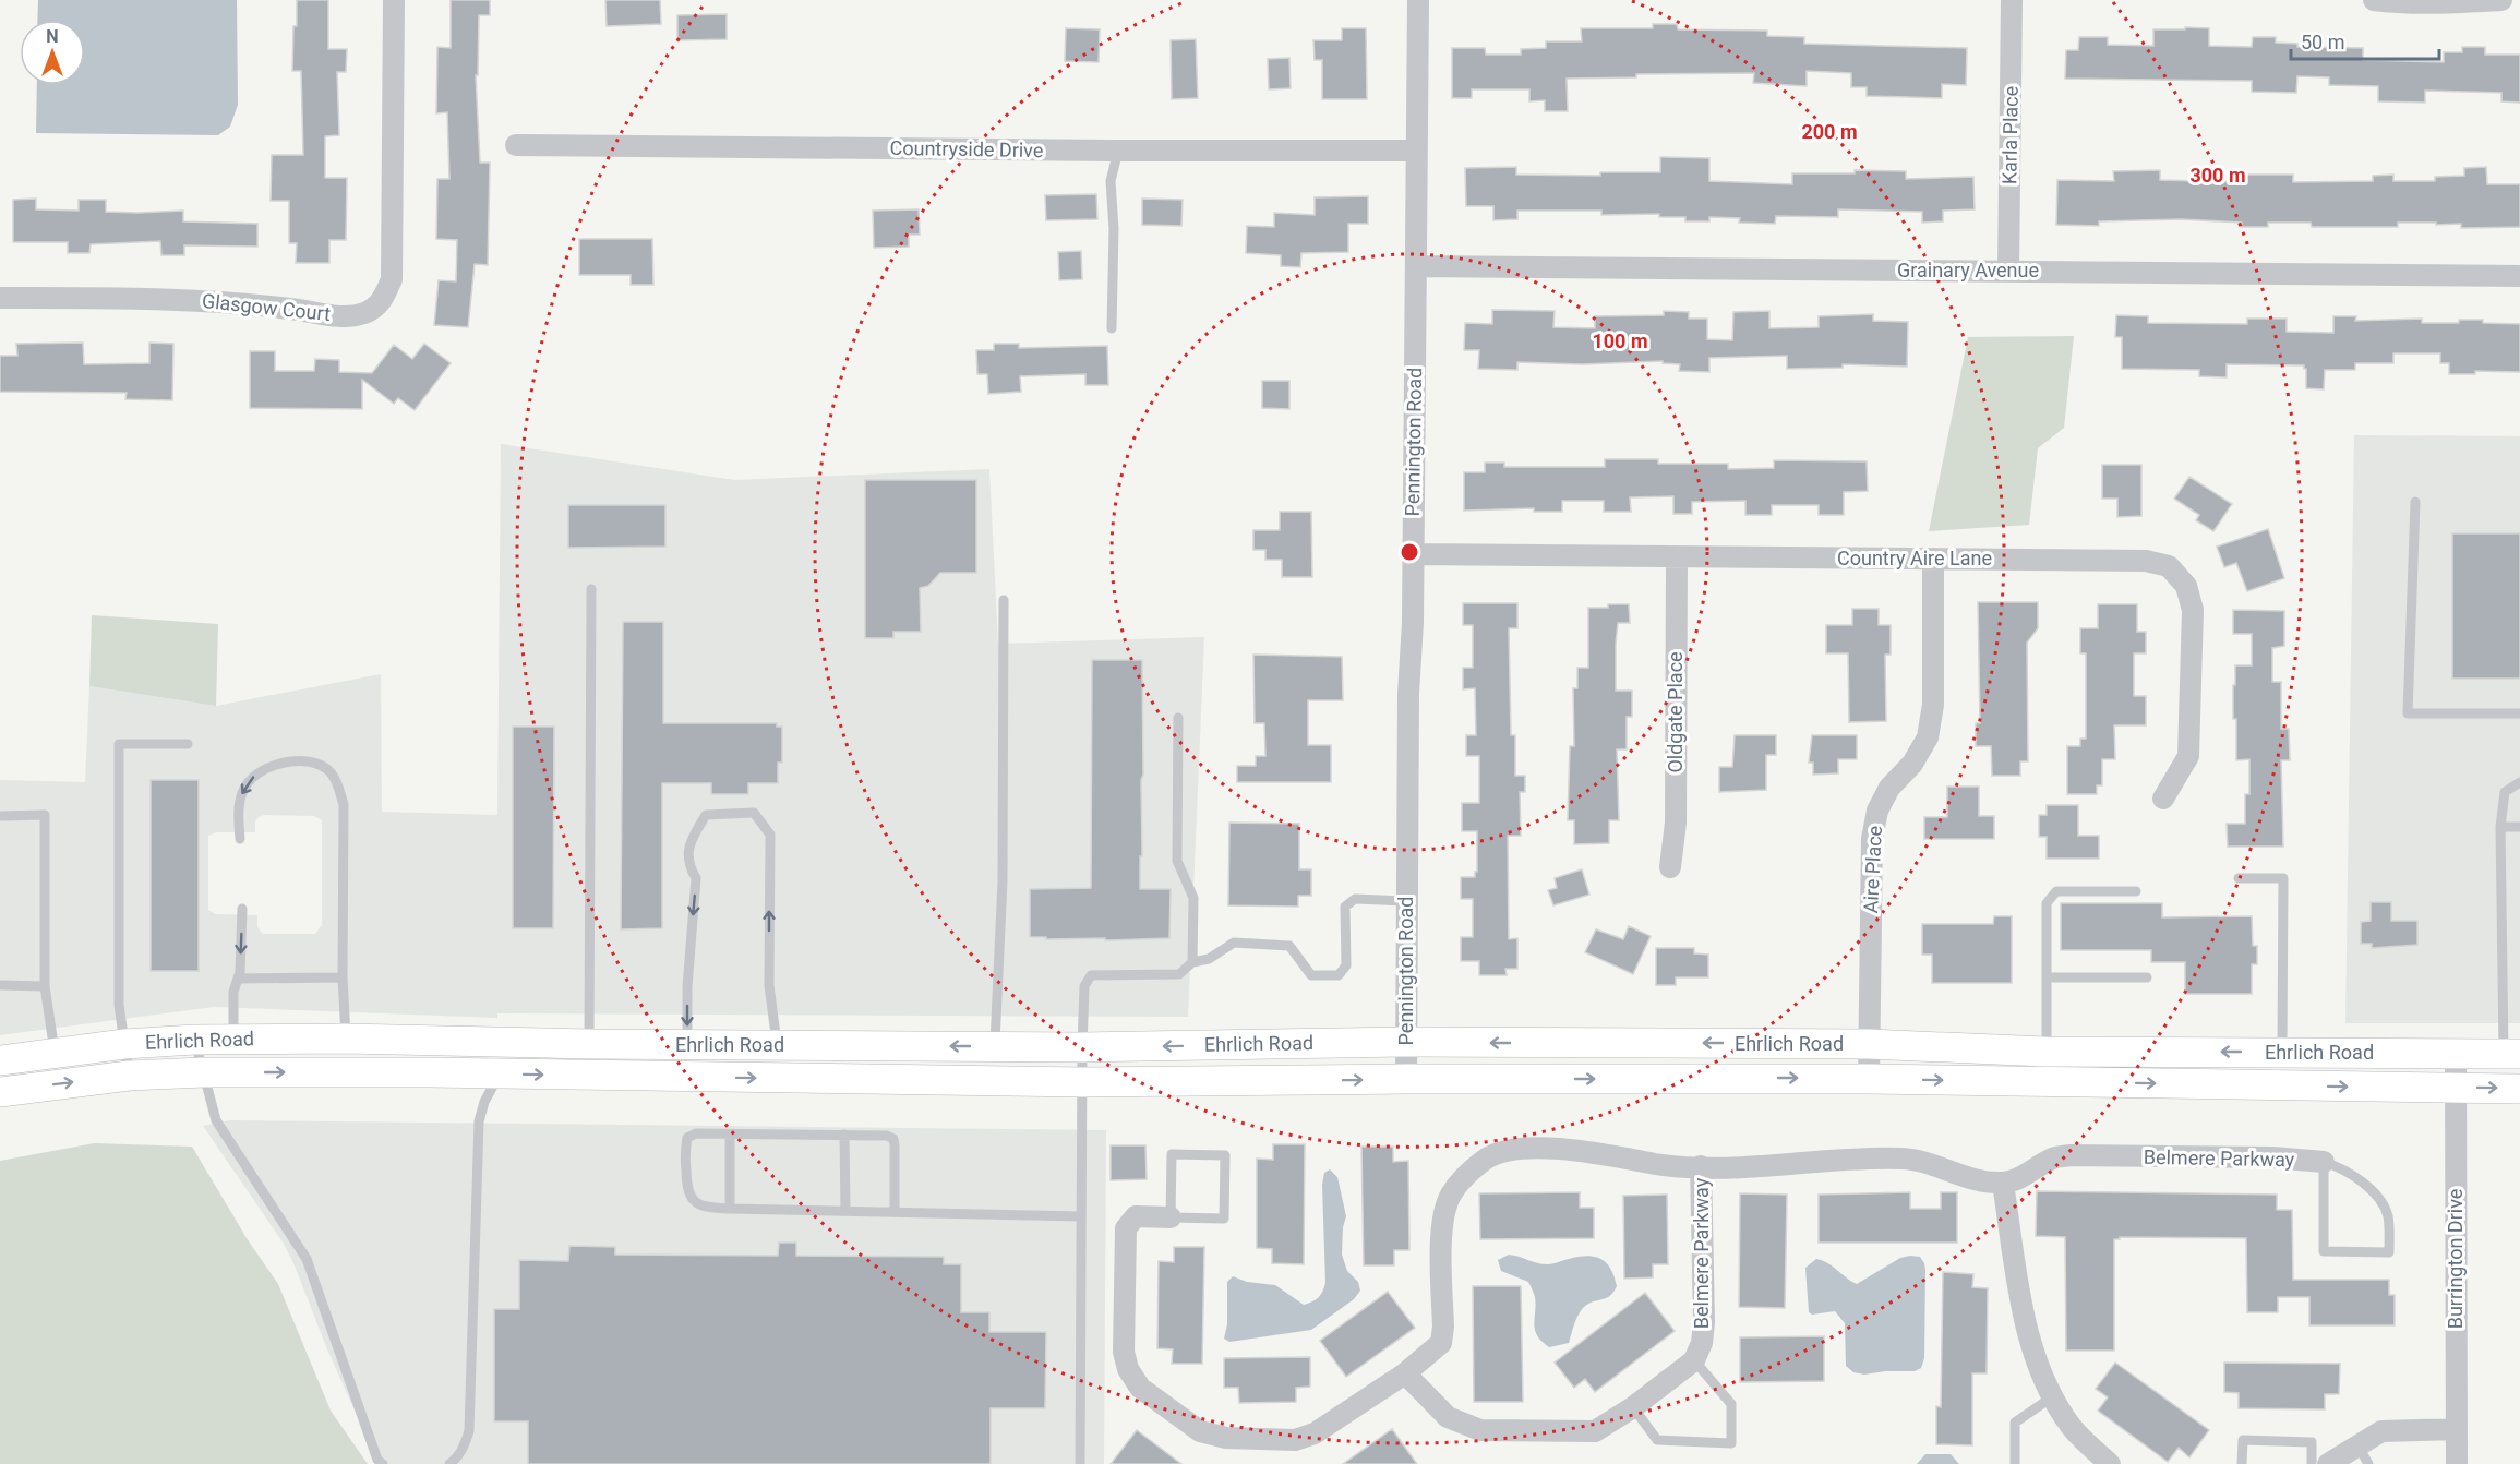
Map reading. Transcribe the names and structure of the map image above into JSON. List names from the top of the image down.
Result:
{
  "streets": {
    "main road": ["Ehrlich Road"],
    "street": [
      "Karla Place",
      "Countryside Drive",
      "Grainary Avenue",
      "Glasgow Court",
      "Pennington Road",
      "Country Aire Lane",
      "Oldgate Place",
      "Aire Place",
      "Belmere Parkway",
      "Burrington Drive"
    ]
  },
  "crossings": [
    ["Karla Place", "Grainary Avenue"],
    ["Countryside Drive", "Pennington Road"],
    ["Grainary Avenue", "Pennington Road"],
    ["Pennington Road", "Country Aire Lane"],
    ["Pennington Road", "Ehrlich Road"],
    ["Country Aire Lane", "Oldgate Place"],
    ["Country Aire Lane", "Aire Place"],
    ["Aire Place", "Ehrlich Road"],
    ["Ehrlich Road", "Burrington Drive"]
  ],
  "scale_bar": "50 m",
  "north": "top",
  "rings": ["200 m", "300 m", "100 m"]
}
